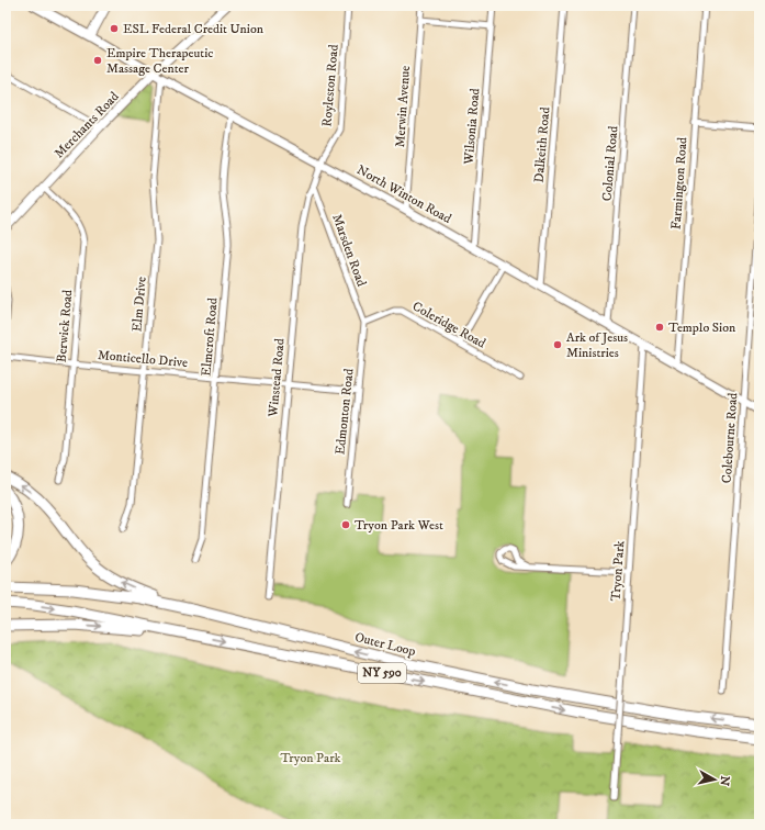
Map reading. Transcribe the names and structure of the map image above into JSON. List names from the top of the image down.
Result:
{
  "streets": {
    "highway": ["Outer Loop", "NY 590"],
    "main road": ["Merchants Road", "North Winton Road"],
    "street": [
      "Royleston Road",
      "Merwin Avenue",
      "Wilsonia Road",
      "Dalkeith Road",
      "Colonial Road",
      "Farmington Road",
      "Marsden Road",
      "Elm Drive",
      "Coleridge Road",
      "Berwick Road",
      "Elmcroft Road",
      "Monticello Drive",
      "Winstead Road",
      "Edmonton Road",
      "Colebourne Road",
      "Tryon Park"
    ]
  },
  "crossings": [
    ["Royleston Road", "North Winton Road"],
    ["Royleston Road", "Winstead Road"],
    ["Merwin Avenue", "North Winton Road"],
    ["Merchants Road", "North Winton Road"],
    ["Merchants Road", "Berwick Road"],
    ["Wilsonia Road", "North Winton Road"],
    ["Dalkeith Road", "North Winton Road"],
    ["Colonial Road", "North Winton Road"],
    ["Farmington Road", "North Winton Road"],
    ["North Winton Road", "Elm Drive"],
    ["North Winton Road", "Elmcroft Road"],
    ["North Winton Road", "Winstead Road"],
    ["North Winton Road", "Colebourne Road"],
    ["North Winton Road", "Tryon Park"],
    ["Marsden Road", "Coleridge Road"],
    ["Marsden Road", "Winstead Road"],
    ["Marsden Road", "Edmonton Road"],
    ["Elm Drive", "Monticello Drive"],
    ["Coleridge Road", "Edmonton Road"],
    ["Berwick Road", "Monticello Drive"],
    ["Elmcroft Road", "Monticello Drive"],
    ["Monticello Drive", "Winstead Road"],
    ["Monticello Drive", "Edmonton Road"]
  ],
  "parks": ["Tryon Park"],
  "places": [
    "ESL Federal Credit Union",
    "Empire Therapeutic Massage Center",
    "Templo Sion",
    "Ark of Jesus Ministries",
    "Tryon Park West"
  ],
  "north": "right"
}
